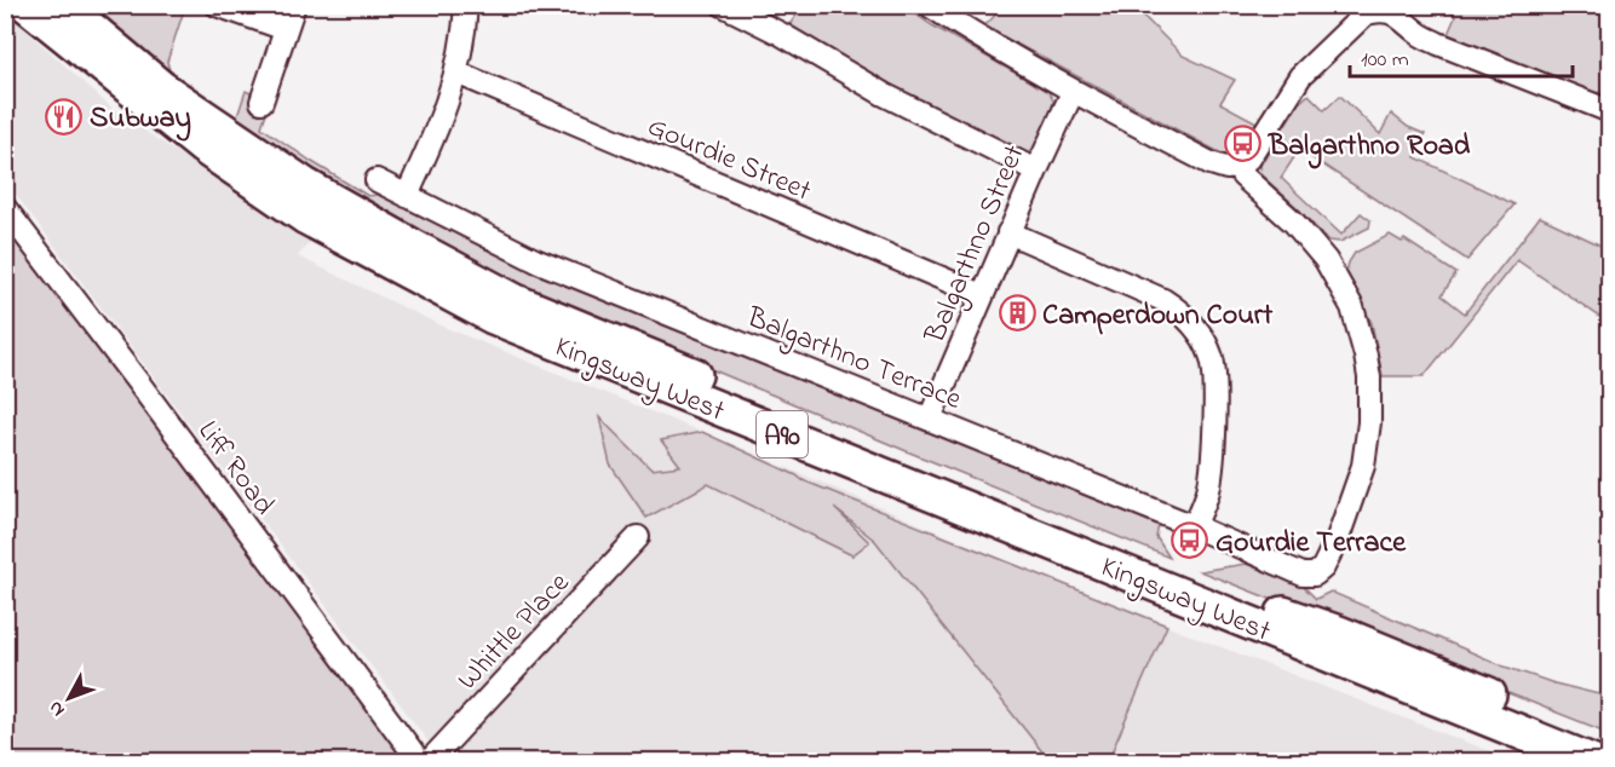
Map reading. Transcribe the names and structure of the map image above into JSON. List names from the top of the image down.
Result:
{
  "streets": {
    "highway": ["Kingsway West", "A90"],
    "street": [
      "Gourdie Street",
      "Balgarthno Street",
      "Balgarthno Terrace",
      "Liff Road",
      "Whittle Place"
    ]
  },
  "crossings": [
    ["Gourdie Street", "Balgarthno Street"],
    ["Balgarthno Street", "Balgarthno Terrace"]
  ],
  "places": {
    "restaurant": ["Subway"],
    "bus stop": ["Balgarthno Road", "Gourdie Terrace"],
    "building": ["Camperdown Court"]
  },
  "scale_bar": "100 m",
  "north": "bottom left"
}
